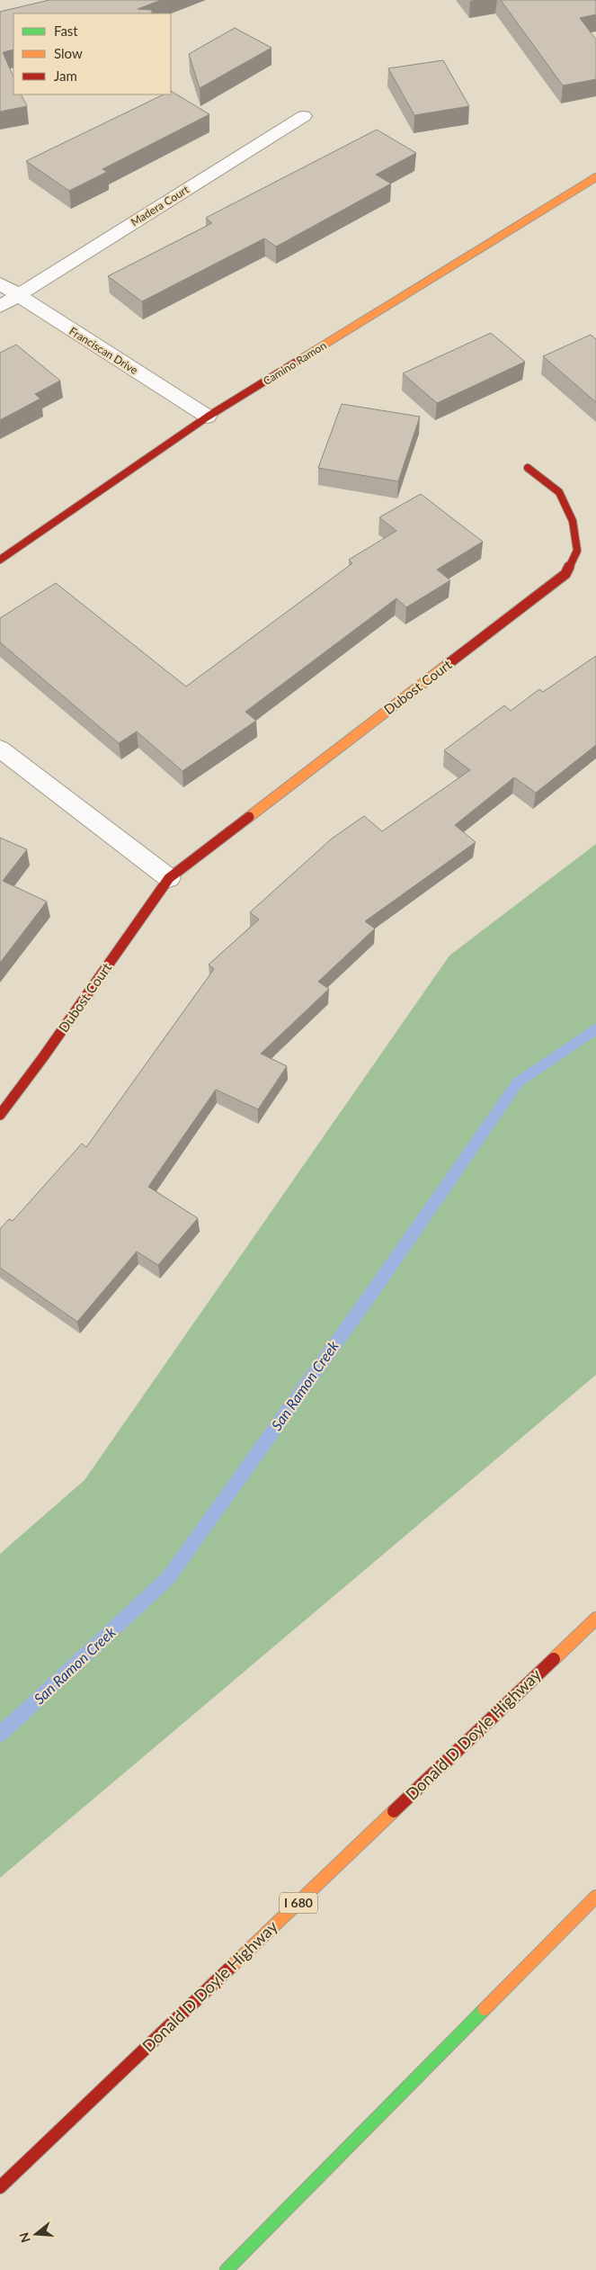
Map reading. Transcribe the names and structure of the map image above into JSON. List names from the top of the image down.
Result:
{
  "streets": {
    "main road": [
      "Camino Ramon",
      "Dubost Court",
      "Donald D Doyle Highway",
      "I 680"
    ],
    "street": ["Madera Court", "Franciscan Drive"]
  },
  "crossings": [
    ["Madera Court", "Franciscan Drive"],
    ["Franciscan Drive", "Camino Ramon"]
  ],
  "water": ["San Ramon Creek"],
  "legend": ["Fast", "Slow", "Jam"],
  "north": "left"
}
